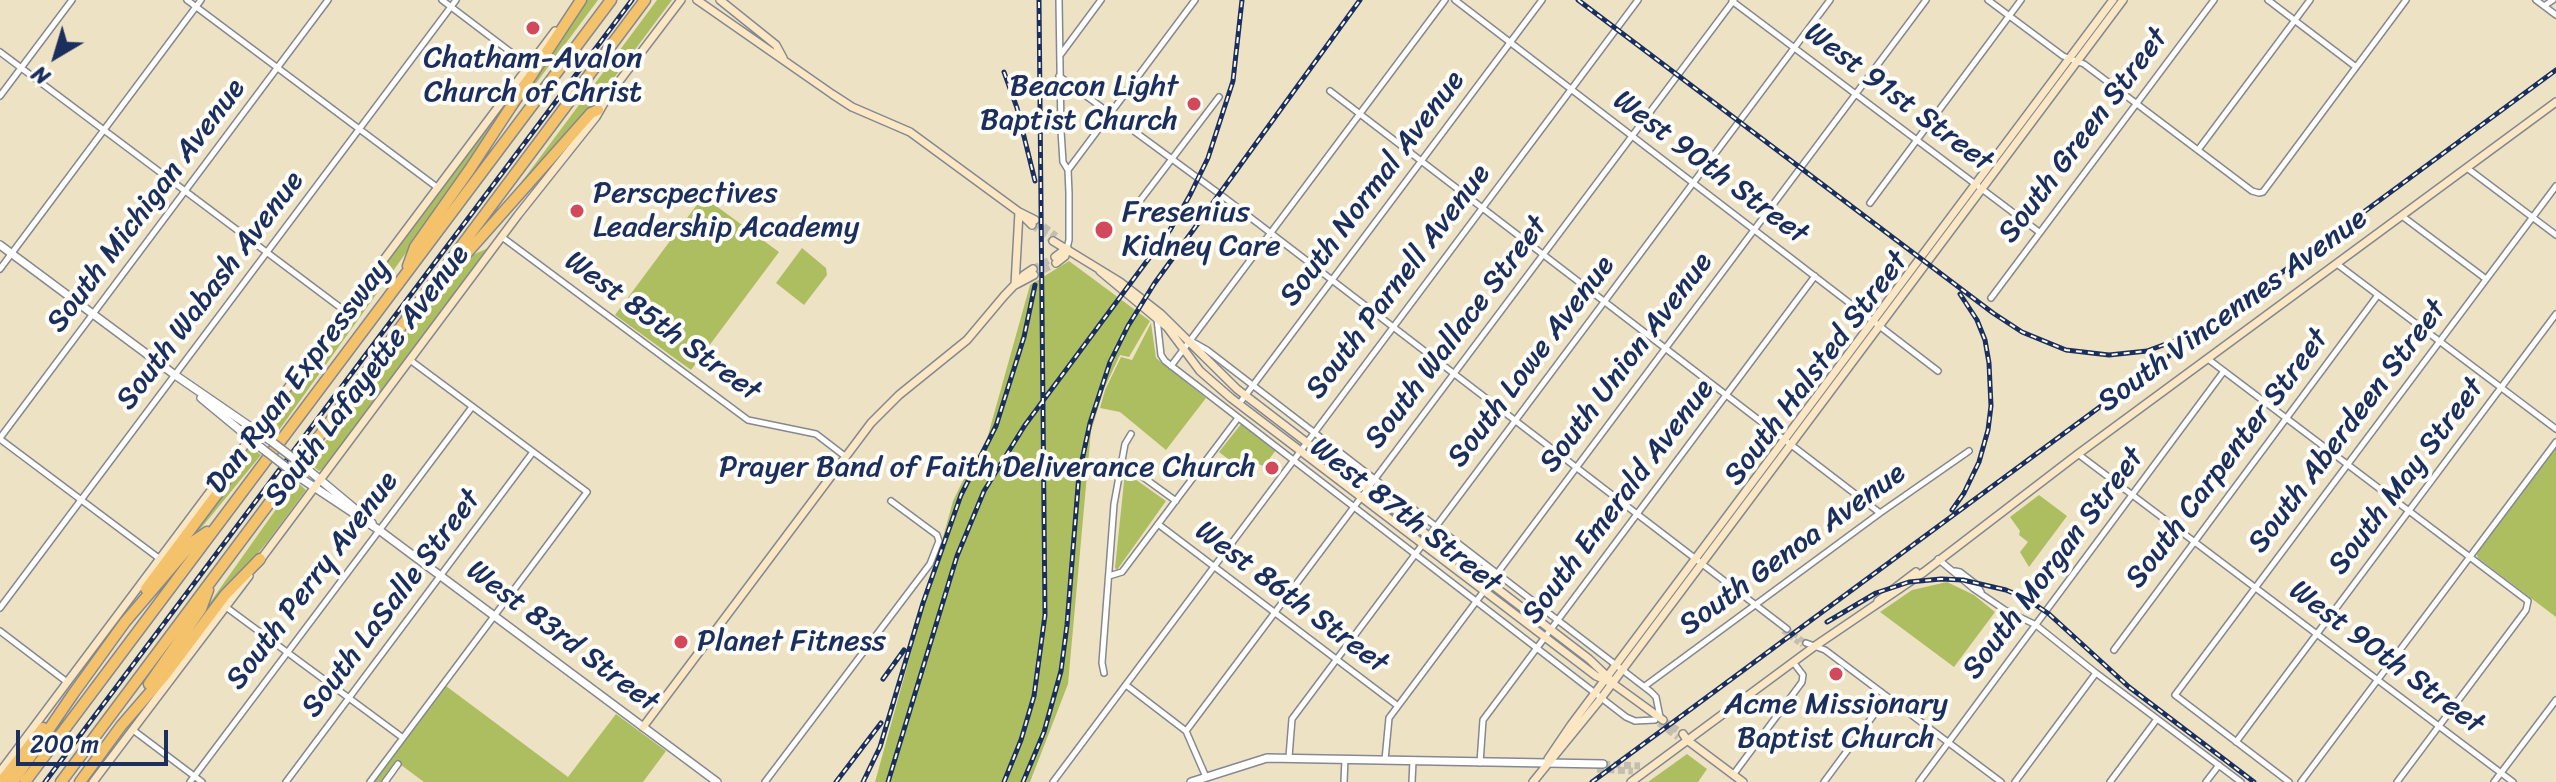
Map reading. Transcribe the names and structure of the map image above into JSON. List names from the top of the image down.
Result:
{
  "streets": {
    "highway": ["Dan Ryan Expressway"],
    "main road": [
      "South Vincennes Avenue",
      "South Halsted Street",
      "South Lafayette Avenue",
      "West 87th Street"
    ],
    "street": [
      "West 91st Street",
      "South Green Street",
      "West 90th Street",
      "South Normal Avenue",
      "South Michigan Avenue",
      "South Parnell Avenue",
      "South Wabash Avenue",
      "West 85th Street",
      "South Wallace Street",
      "South Lowe Avenue",
      "South Union Avenue",
      "South Aberdeen Street",
      "South Carpenter Street",
      "South May Street",
      "South Emerald Avenue",
      "South Genoa Avenue",
      "South Morgan Street",
      "South Perry Avenue",
      "West 86th Street",
      "South LaSalle Street",
      "West 83rd Street"
    ]
  },
  "crossings": [
    ["West 91st Street", "South Green Street"],
    ["West 91st Street", "South Wallace Street"],
    ["West 91st Street", "South Lowe Avenue"],
    ["West 91st Street", "South Union Avenue"],
    ["West 91st Street", "South Halsted Street"],
    ["West 90th Street", "South Normal Avenue"],
    ["West 90th Street", "South Parnell Avenue"],
    ["West 90th Street", "South Vincennes Avenue"],
    ["West 90th Street", "South Wallace Street"],
    ["West 90th Street", "South Lowe Avenue"],
    ["West 90th Street", "South Union Avenue"],
    ["West 90th Street", "South Halsted Street"],
    ["West 90th Street", "South Aberdeen Street"],
    ["West 90th Street", "South Carpenter Street"],
    ["West 90th Street", "South May Street"],
    ["West 90th Street", "South Emerald Avenue"],
    ["West 90th Street", "South Morgan Street"],
    ["South Normal Avenue", "West 87th Street"],
    ["South Parnell Avenue", "West 87th Street"],
    ["South Parnell Avenue", "West 86th Street"],
    ["South Wabash Avenue", "West 83rd Street"],
    ["West 85th Street", "South Lafayette Avenue"],
    ["South Wallace Street", "West 87th Street"],
    ["South Wallace Street", "West 86th Street"],
    ["South Lowe Avenue", "West 87th Street"],
    ["South Lowe Avenue", "West 86th Street"],
    ["South Union Avenue", "West 87th Street"],
    ["South Union Avenue", "West 86th Street"],
    ["South Halsted Street", "West 87th Street"],
    ["South Lafayette Avenue", "West 83rd Street"],
    ["South Aberdeen Street", "South May Street"],
    ["South Emerald Avenue", "West 87th Street"],
    ["West 87th Street", "South Genoa Avenue"],
    ["South Perry Avenue", "West 83rd Street"],
    ["South LaSalle Street", "West 83rd Street"]
  ],
  "places": [
    "Chatham-Avalon Church of Christ",
    "Beacon Light Baptist Church",
    "Perscpectives Leadership Academy",
    "Fresenius Kidney Care",
    "Prayer Band of Faith Deliverance Church",
    "Planet Fitness",
    "Acme Missionary Baptist Church"
  ],
  "scale_bar": "200 m",
  "north": "bottom left"
}
